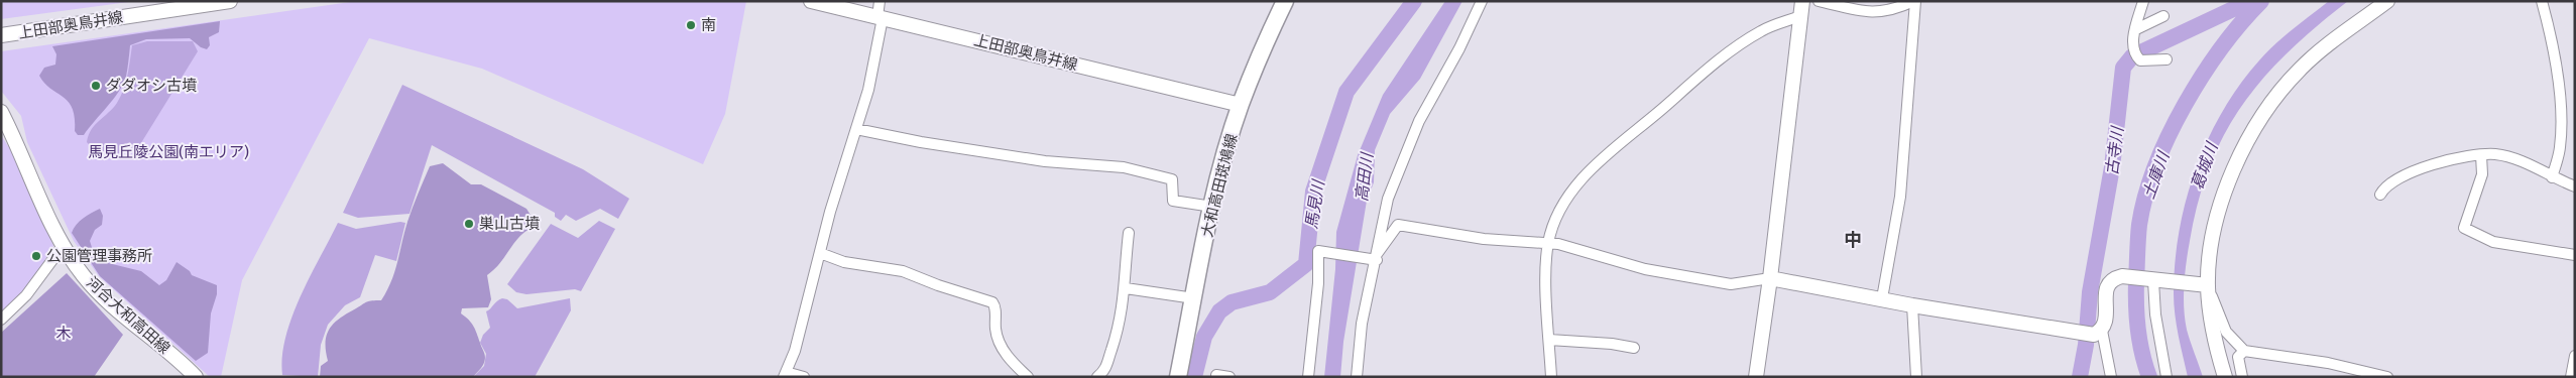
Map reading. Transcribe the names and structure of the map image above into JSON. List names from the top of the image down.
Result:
{
  "streets": {
    "main road": ["大和高田斑鳩線"],
    "street": ["上田部奥鳥井線", "河合大和高田線"]
  },
  "crossings": [
    ["上田部奥鳥井線", "大和高田斑鳩線"]
  ],
  "districts": ["中"],
  "water": [
    "古寺川",
    "葛城川",
    "土庫川",
    "高田川",
    "馬見川"
  ],
  "parks": ["馬見丘陵公園(南エリア)", "木"],
  "places": [
    "南",
    "ダダオシ古墳",
    "巣山古墳",
    "公園管理事務所"
  ]
}
